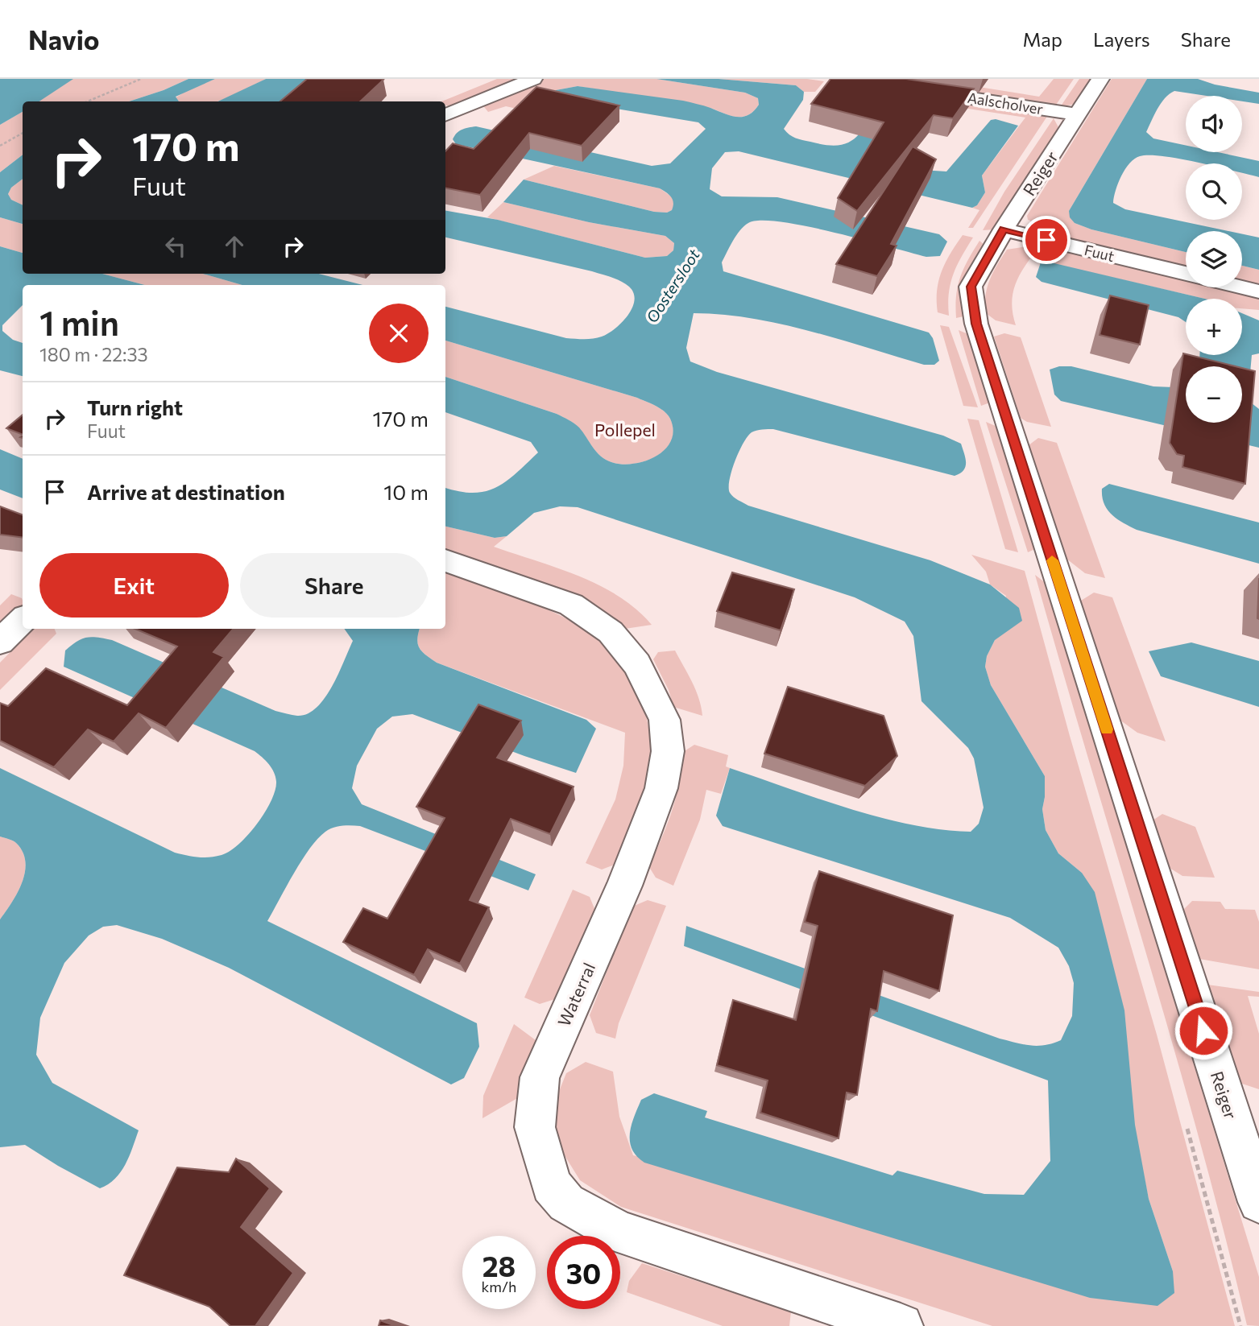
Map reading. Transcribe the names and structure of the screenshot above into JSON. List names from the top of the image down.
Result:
{
  "streets": {
    "street": [
      "Aalscholver",
      "Reiger",
      "Fuut",
      "Waterral"
    ]
  },
  "crossings": [
    ["Aalscholver", "Reiger"],
    ["Reiger", "Fuut"]
  ],
  "water": ["Oostersloot"],
  "parks": ["Pollepel"],
  "page": {
    "header": "Navio",
    "nav": ["Map", "Layers", "Share"],
    "map_buttons": ["+", "−"],
    "turn": ["170 m", "Fuut"],
    "heading": ["1 min", "180 m · 22:33"],
    "list": [
      {
        "name": "Turn right",
        "note": "Fuut",
        "value": "170 m"
      },
      {
        "name": "Arrive at destination",
        "value": "10 m"
      }
    ],
    "buttons": ["Exit", "Share"],
    "speed": "28 km/h",
    "limit": "30"
  }
}
